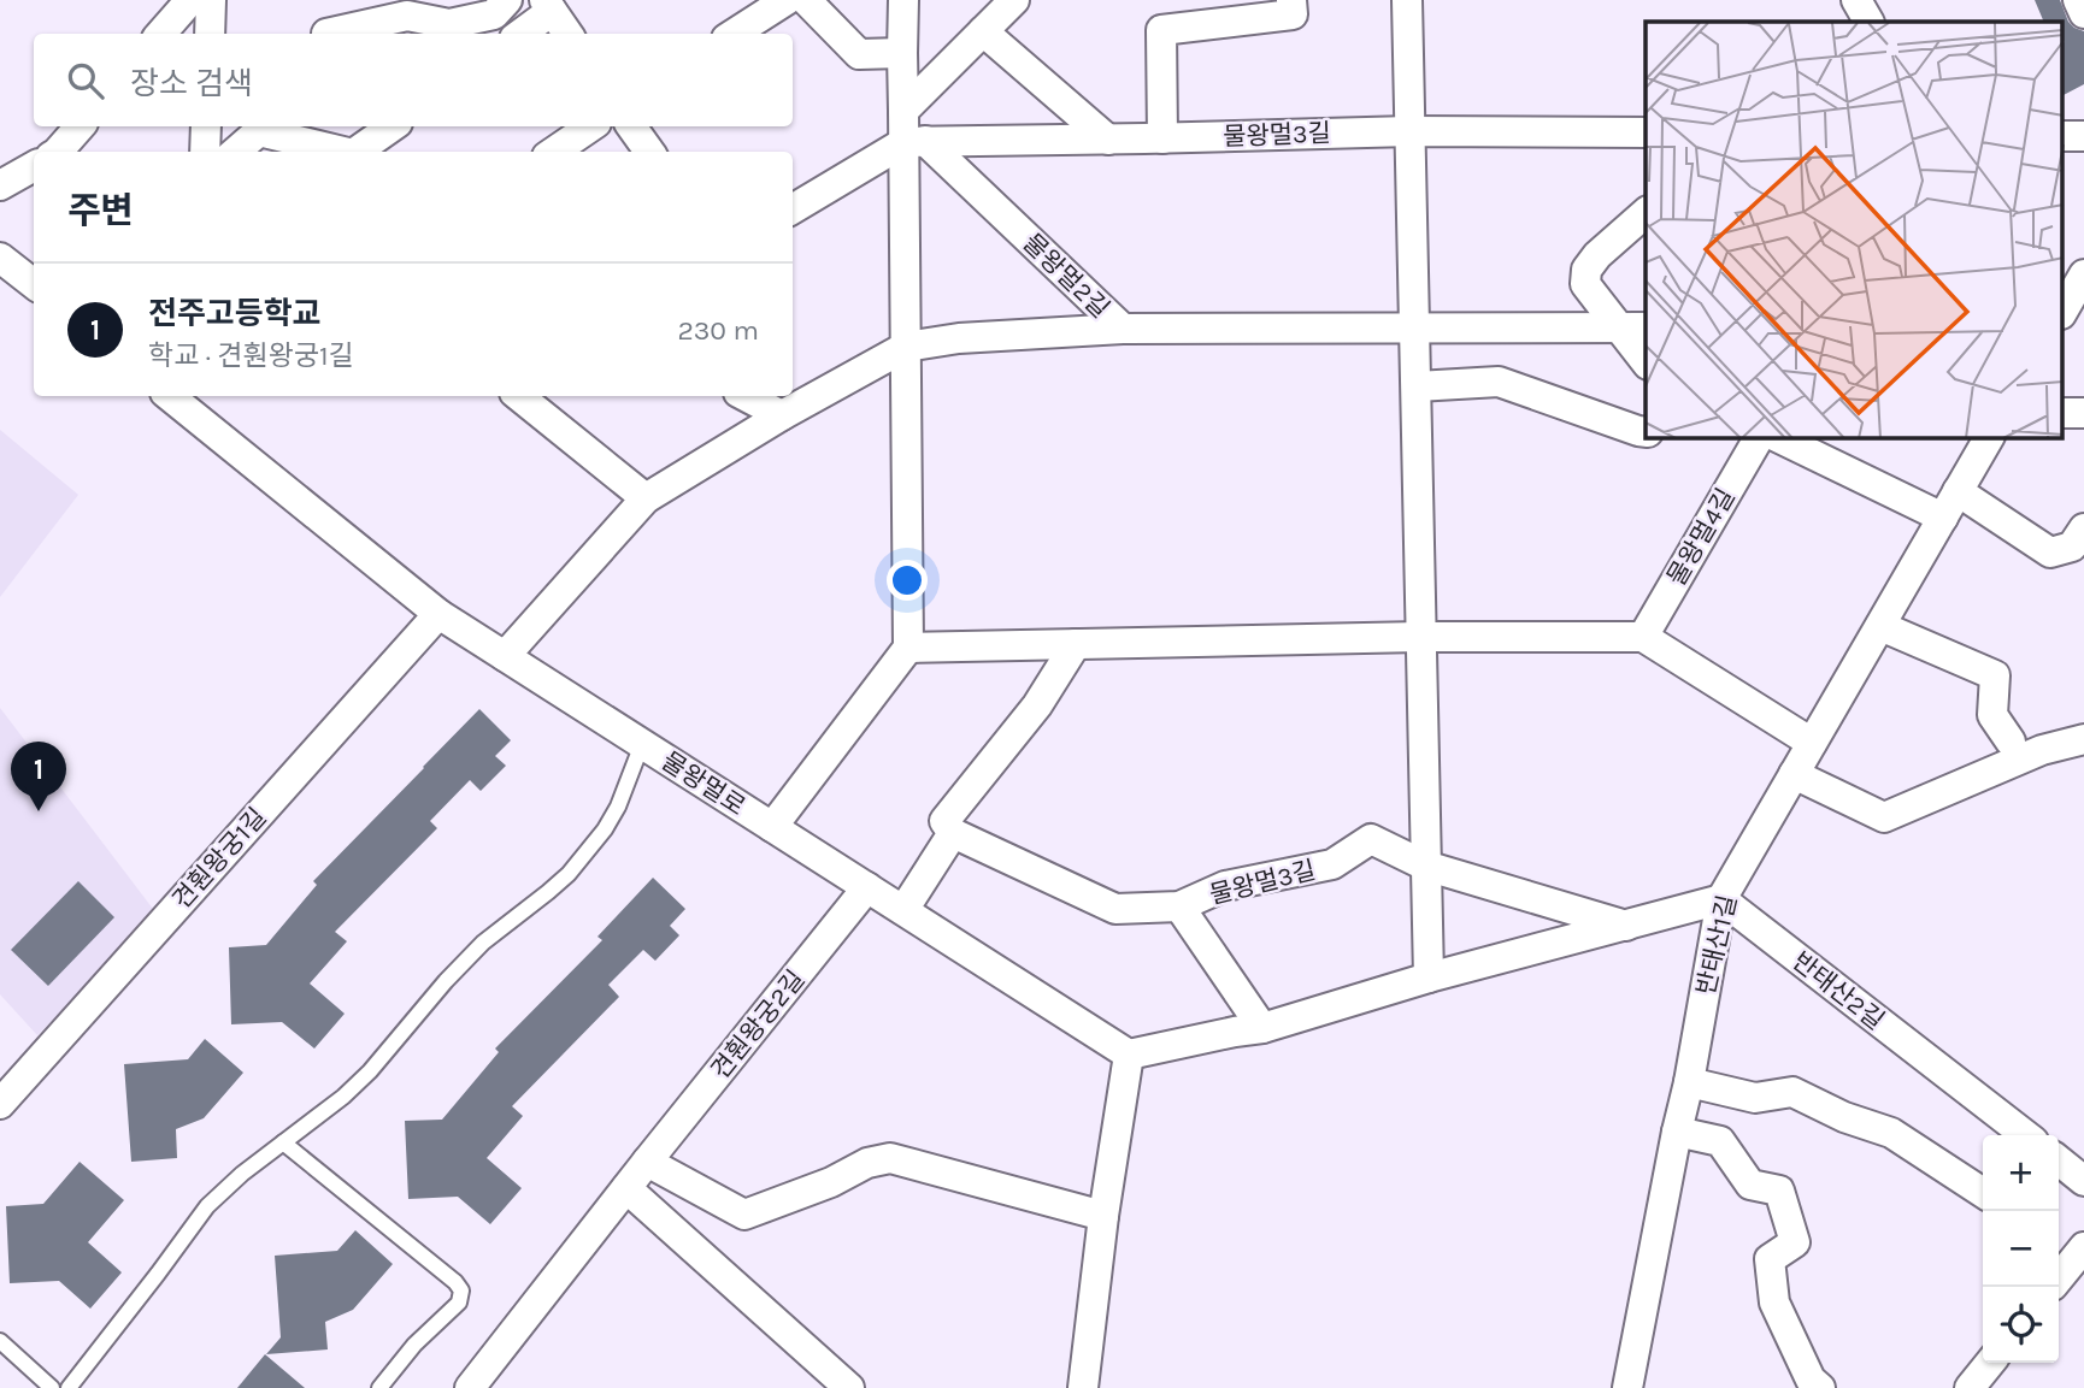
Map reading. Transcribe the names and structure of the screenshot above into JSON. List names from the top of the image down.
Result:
{
  "streets": {
    "street": [
      "물왕멀3길",
      "물왕멀2길",
      "물왕멀4길",
      "물왕멀로",
      "견훤왕궁1길",
      "반태산1길",
      "반태산2길",
      "견훤왕궁2길"
    ]
  },
  "crossings": [
    ["물왕멀로", "견훤왕궁1길"],
    ["물왕멀로", "견훤왕궁2길"],
    ["반태산1길", "반태산2길"]
  ],
  "page": {
    "search": "장소 검색",
    "heading": "주변",
    "list": [
      {
        "mark": "1",
        "name": "전주고등학교",
        "note": "학교 · 견훤왕궁1길",
        "value": "230 m"
      }
    ],
    "pins": "1",
    "map_buttons": ["+", "−"]
  }
}
